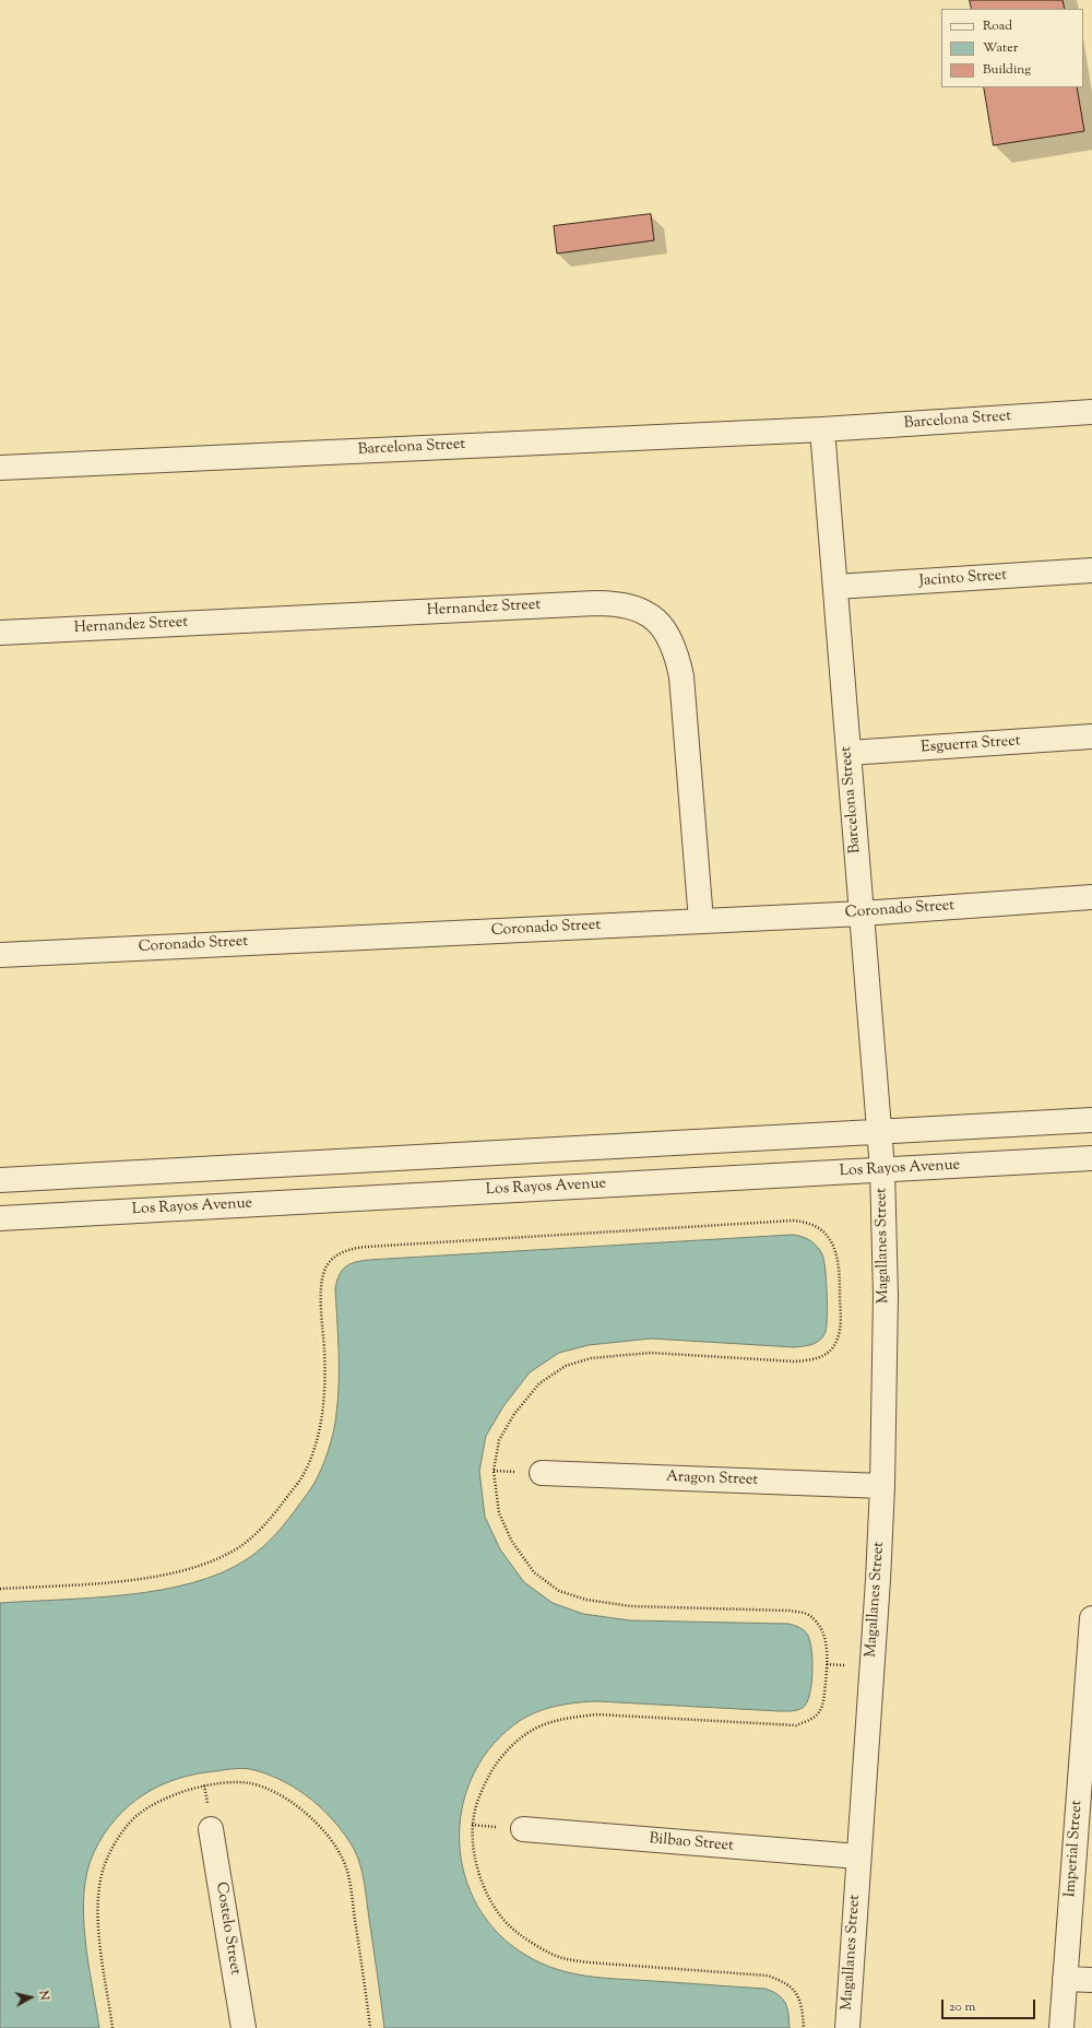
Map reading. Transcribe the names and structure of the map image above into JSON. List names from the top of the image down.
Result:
{
  "streets": {
    "street": [
      "Barcelona Street",
      "Jacinto Street",
      "Hernandez Street",
      "Esguerra Street",
      "Coronado Street",
      "Los Rayos Avenue",
      "Magallanes Street",
      "Aragon Street",
      "Bilbao Street",
      "Imperial Street",
      "Costelo Street"
    ]
  },
  "crossings": [
    ["Barcelona Street", "Jacinto Street"],
    ["Barcelona Street", "Esguerra Street"],
    ["Barcelona Street", "Coronado Street"],
    ["Barcelona Street", "Los Rayos Avenue"],
    ["Barcelona Street", "Magallanes Street"],
    ["Hernandez Street", "Coronado Street"],
    ["Los Rayos Avenue", "Magallanes Street"],
    ["Magallanes Street", "Aragon Street"],
    ["Magallanes Street", "Bilbao Street"]
  ],
  "legend": ["Road", "Water", "Building"],
  "scale_bar": "20 m",
  "north": "right"
}
